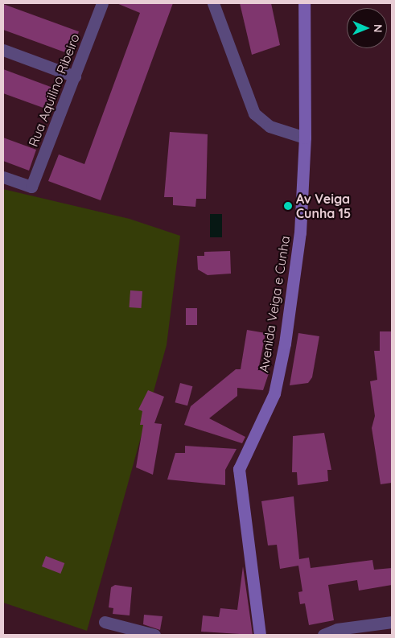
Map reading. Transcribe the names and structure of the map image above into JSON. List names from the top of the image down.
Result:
{
  "streets": {
    "street": ["Rua Aquilino Ribeiro", "Avenida Veiga e Cunha"]
  },
  "places": ["Av Veiga Cunha 15"],
  "north": "right"
}
